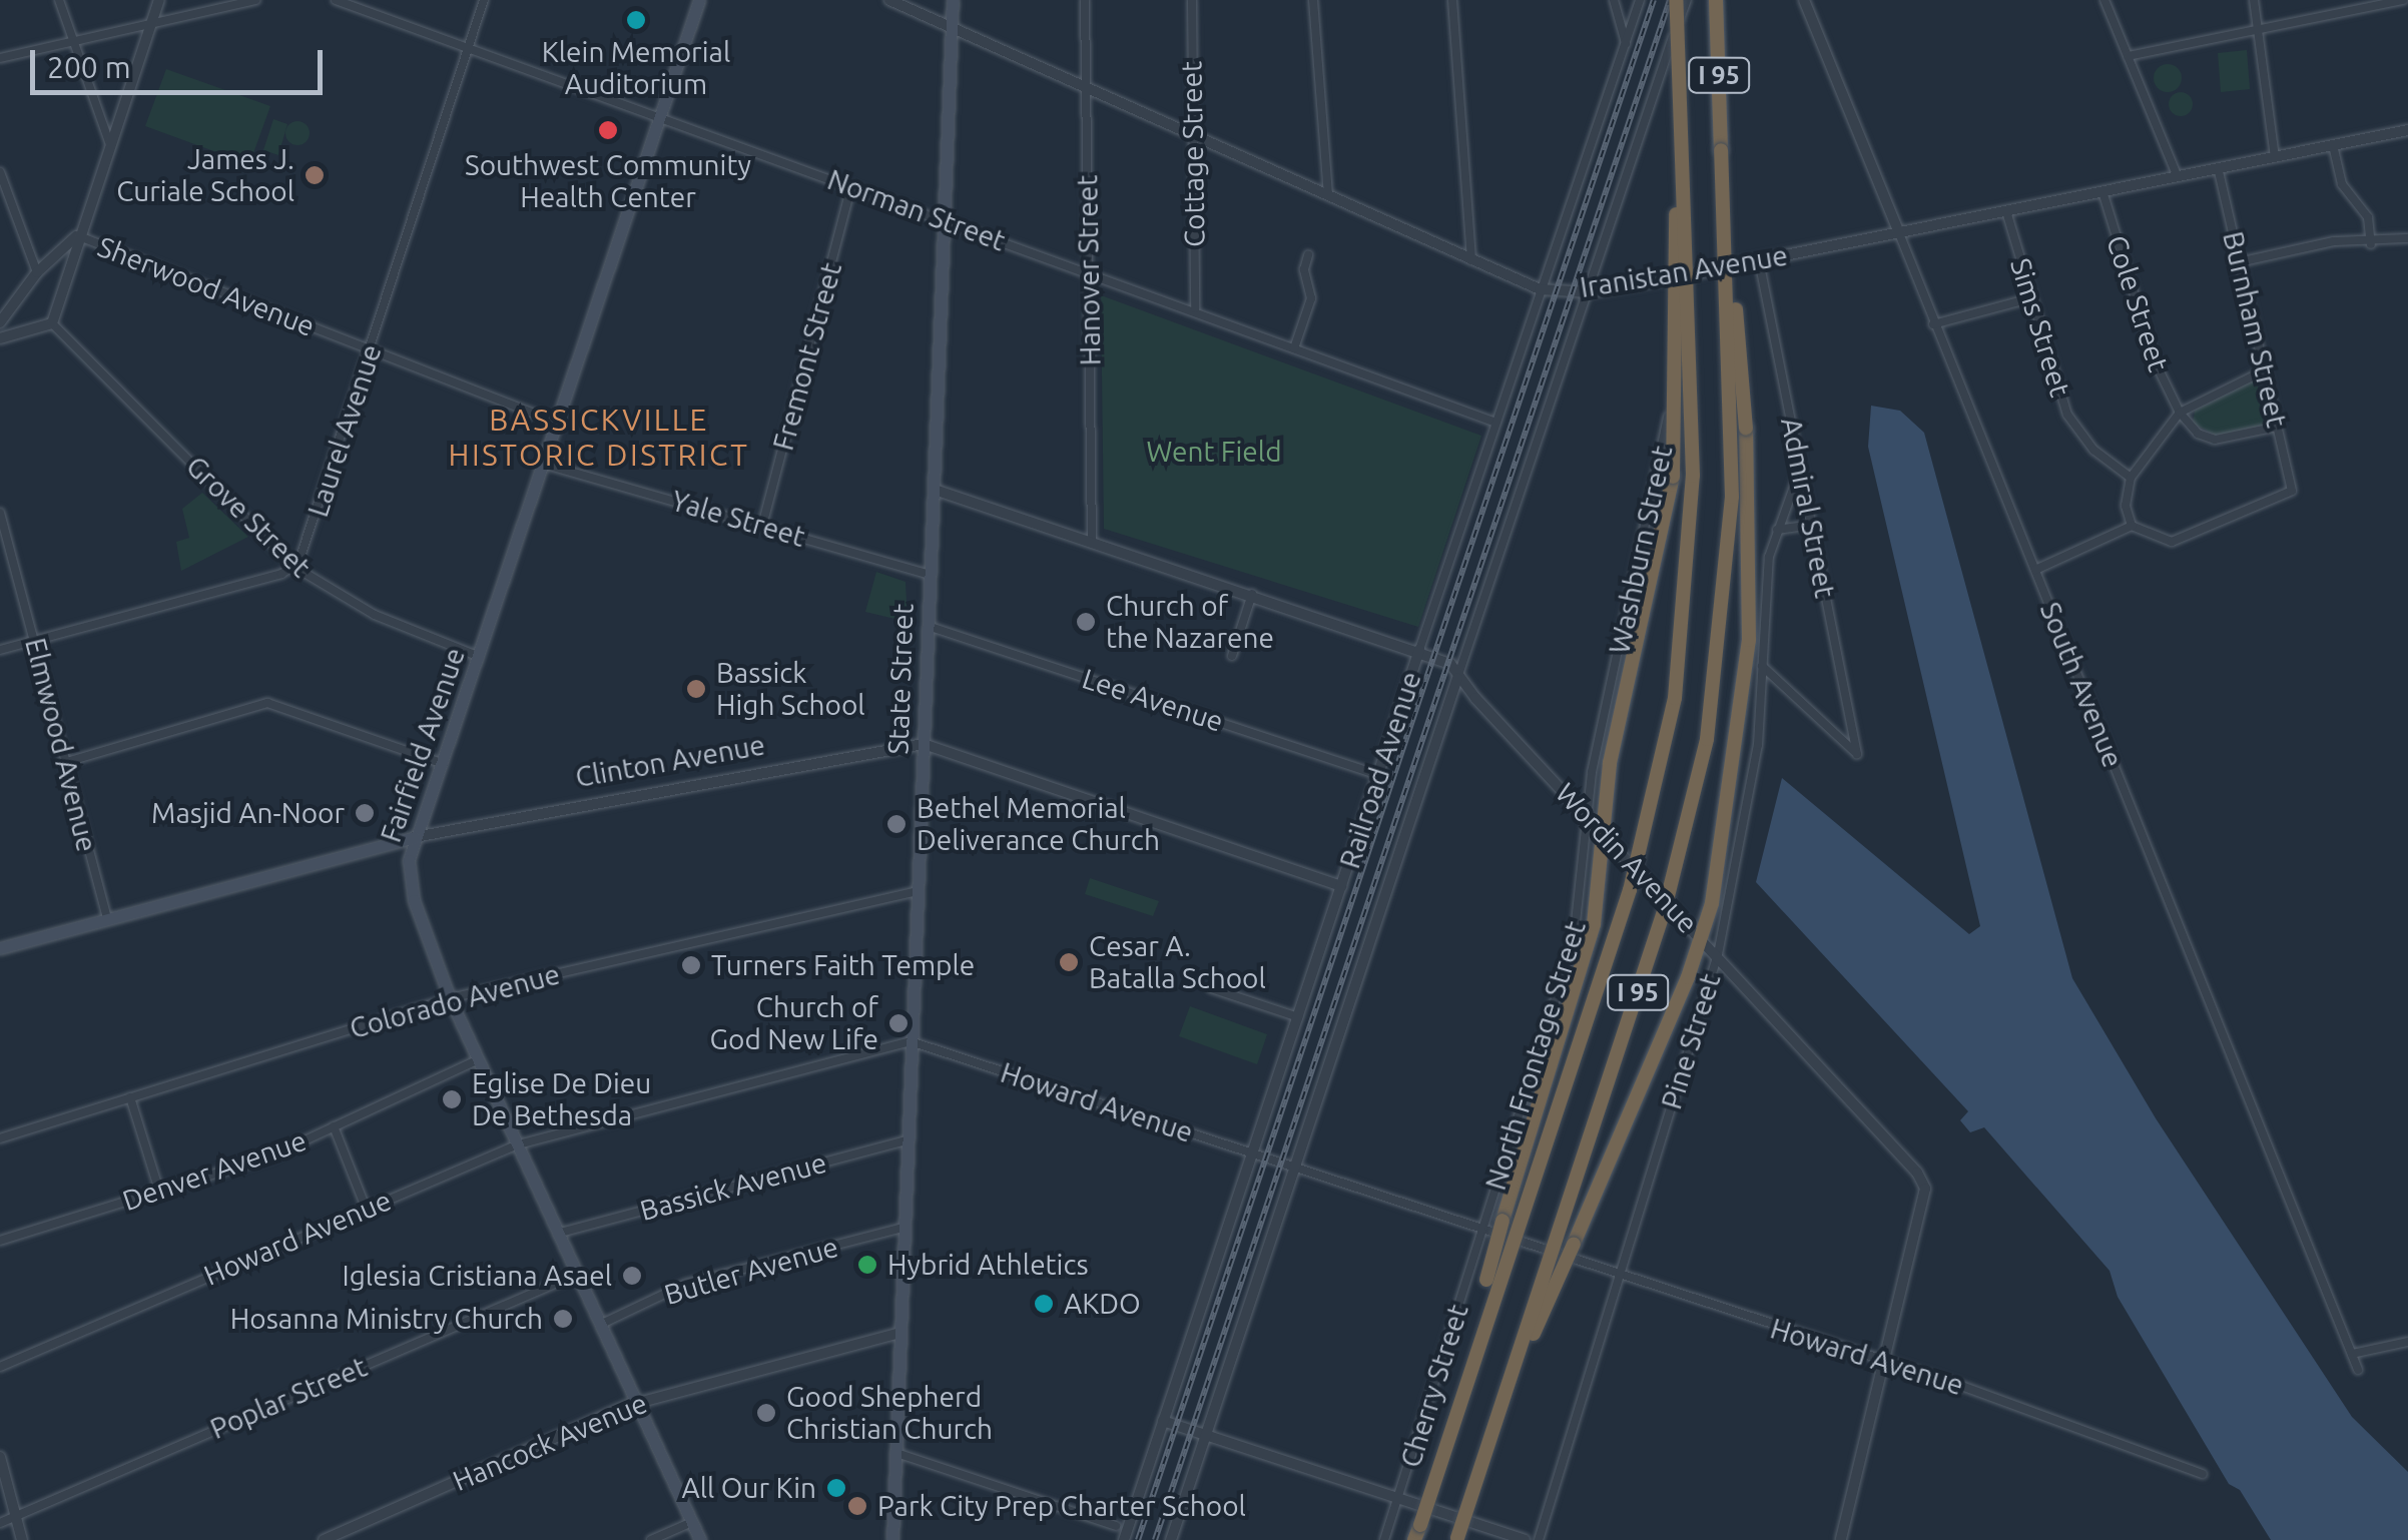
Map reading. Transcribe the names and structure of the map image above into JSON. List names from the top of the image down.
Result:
{
  "streets": {
    "highway": ["I 95"],
    "main road": ["State Street", "Fairfield Avenue", "Clinton Avenue"],
    "street": [
      "Cottage Street",
      "Norman Street",
      "Hanover Street",
      "Iranistan Avenue",
      "Sherwood Avenue",
      "Cole Street",
      "Sims Street",
      "Burnham Street",
      "Fremont Street",
      "Laurel Avenue",
      "Admiral Street",
      "Grove Street",
      "Yale Street",
      "Washburn Street",
      "South Avenue",
      "Lee Avenue",
      "Elmwood Avenue",
      "Railroad Avenue",
      "Wordin Avenue",
      "Colorado Avenue",
      "Pine Street",
      "North Frontage Street",
      "Howard Avenue",
      "Denver Avenue",
      "Bassick Avenue",
      "Butler Avenue",
      "Cherry Street",
      "Poplar Street",
      "Hancock Avenue"
    ]
  },
  "crossings": [
    ["Cottage Street", "Norman Street"],
    ["Cottage Street", "Iranistan Avenue"],
    ["Norman Street", "Hanover Street"],
    ["Norman Street", "Fremont Street"],
    ["Norman Street", "Laurel Avenue"],
    ["Norman Street", "State Street"],
    ["Norman Street", "Fairfield Avenue"],
    ["Norman Street", "Railroad Avenue"],
    ["Hanover Street", "Iranistan Avenue"],
    ["Hanover Street", "Wordin Avenue"],
    ["Iranistan Avenue", "Cole Street"],
    ["Iranistan Avenue", "Sims Street"],
    ["Iranistan Avenue", "Burnham Street"],
    ["Iranistan Avenue", "Admiral Street"],
    ["Iranistan Avenue", "Washburn Street"],
    ["Iranistan Avenue", "State Street"],
    ["Iranistan Avenue", "South Avenue"],
    ["Iranistan Avenue", "Railroad Avenue"],
    ["Sherwood Avenue", "Laurel Avenue"],
    ["Sherwood Avenue", "Fairfield Avenue"],
    ["Fremont Street", "Yale Street"],
    ["Laurel Avenue", "Grove Street"],
    ["Admiral Street", "Pine Street"],
    ["Grove Street", "Fairfield Avenue"],
    ["Yale Street", "State Street"],
    ["Yale Street", "Fairfield Avenue"],
    ["Washburn Street", "Wordin Avenue"],
    ["Washburn Street", "North Frontage Street"],
    ["State Street", "Lee Avenue"],
    ["State Street", "Clinton Avenue"],
    ["State Street", "Wordin Avenue"],
    ["State Street", "Colorado Avenue"],
    ["State Street", "Howard Avenue"],
    ["State Street", "Bassick Avenue"],
    ["State Street", "Butler Avenue"],
    ["State Street", "Hancock Avenue"],
    ["Lee Avenue", "Railroad Avenue"],
    ["Elmwood Avenue", "Clinton Avenue"],
    ["Fairfield Avenue", "Clinton Avenue"],
    ["Fairfield Avenue", "Colorado Avenue"],
    ["Fairfield Avenue", "Howard Avenue"],
    ["Fairfield Avenue", "Denver Avenue"],
    ["Fairfield Avenue", "Bassick Avenue"],
    ["Fairfield Avenue", "Butler Avenue"],
    ["Fairfield Avenue", "Poplar Street"],
    ["Fairfield Avenue", "Hancock Avenue"],
    ["Clinton Avenue", "Railroad Avenue"],
    ["Railroad Avenue", "Wordin Avenue"],
    ["Railroad Avenue", "Howard Avenue"],
    ["Wordin Avenue", "Pine Street"],
    ["Wordin Avenue", "North Frontage Street"],
    ["Wordin Avenue", "Howard Avenue"],
    ["Pine Street", "Howard Avenue"],
    ["North Frontage Street", "Howard Avenue"],
    ["North Frontage Street", "Cherry Street"],
    ["Howard Avenue", "Cherry Street"]
  ],
  "districts": ["BASSICKVILLE HISTORIC DISTRICT"],
  "parks": ["Went Field"],
  "places": [
    "Klein Memorial Auditorium",
    "Southwest Community Health Center",
    "James J. Curiale School",
    "Church of the Nazarene",
    "Bassick High School",
    "Masjid An-Noor",
    "Bethel Memorial Deliverance Church",
    "Cesar A. Batalla School",
    "Turners Faith Temple",
    "Church of God New Life",
    "Eglise De Dieu De Bethesda",
    "Hybrid Athletics",
    "Iglesia Cristiana Asael",
    "AKDO",
    "Hosanna Ministry Church",
    "Good Shepherd Christian Church",
    "All Our Kin",
    "Park City Prep Charter School"
  ],
  "scale_bar": "200 m"
}
